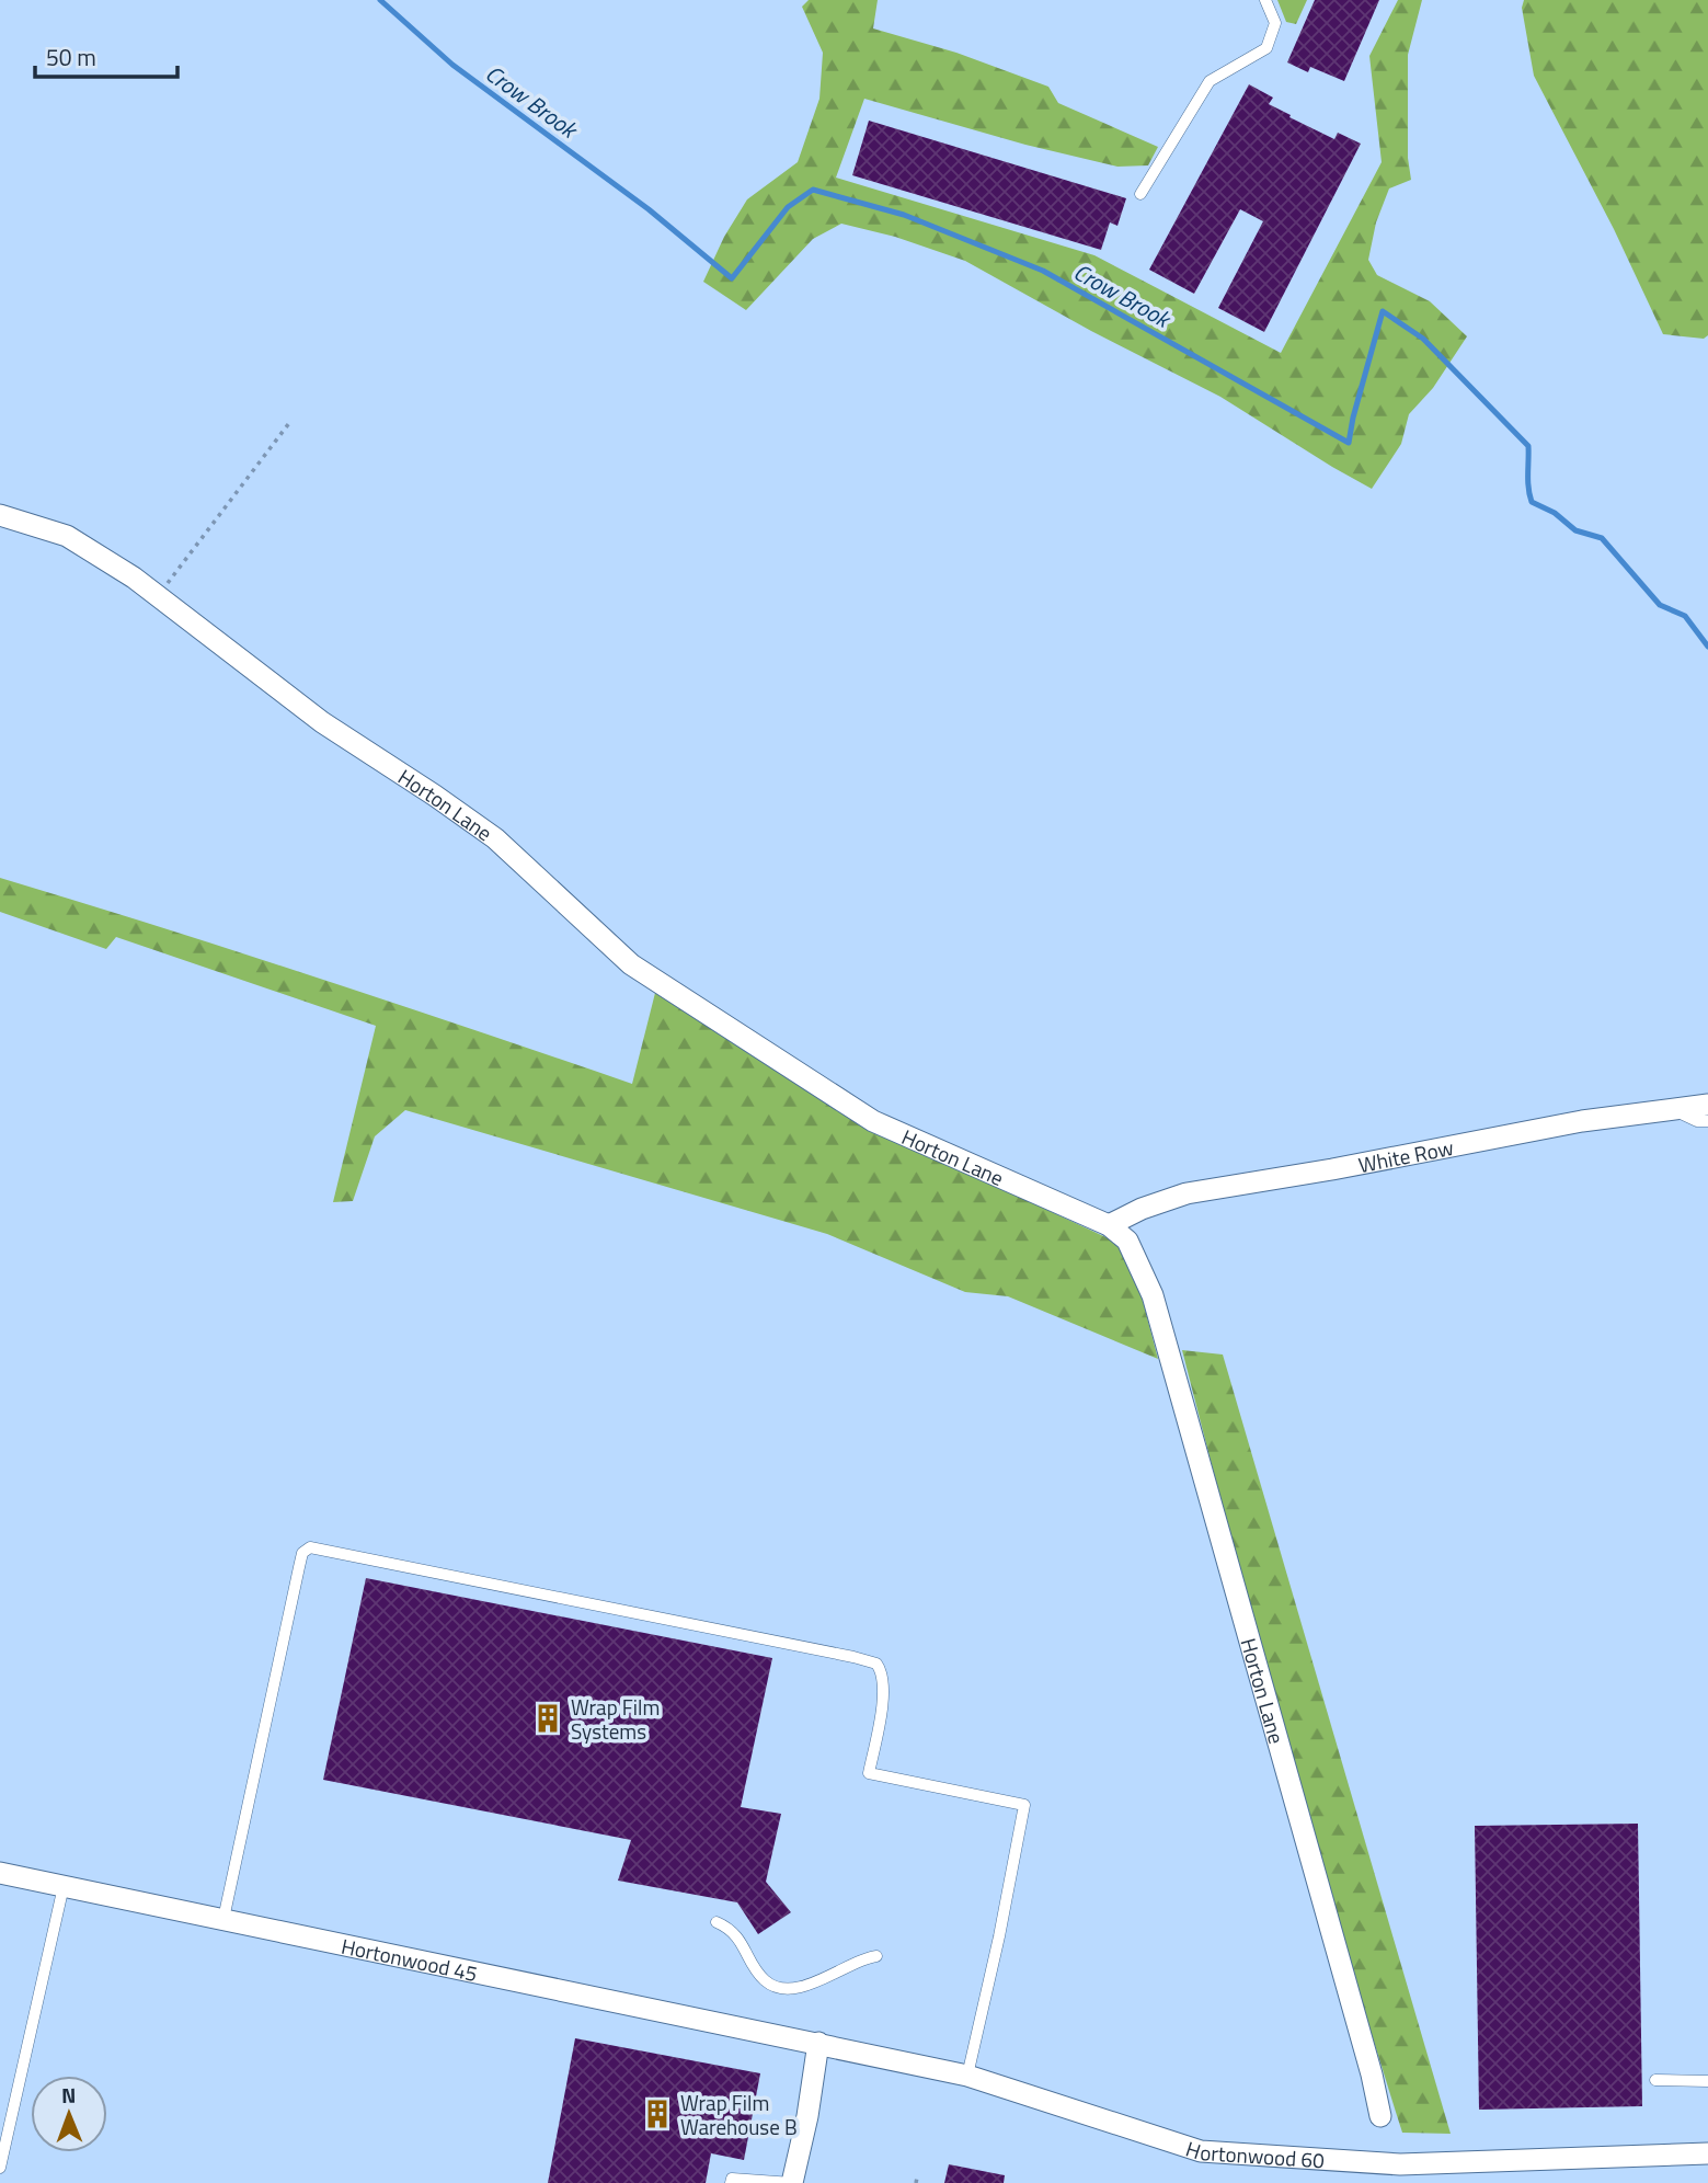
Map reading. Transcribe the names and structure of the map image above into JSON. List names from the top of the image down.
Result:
{
  "streets": {
    "street": [
      "Horton Lane",
      "White Row",
      "Hortonwood 45",
      "Hortonwood 60"
    ]
  },
  "crossings": [
    ["Horton Lane", "White Row"],
    ["Hortonwood 45", "Hortonwood 60"]
  ],
  "water": ["Crow Brook"],
  "places": {
    "building": ["Wrap Film Systems", "Wrap Film Warehouse B"]
  },
  "scale_bar": "50 m",
  "north": "top"
}
